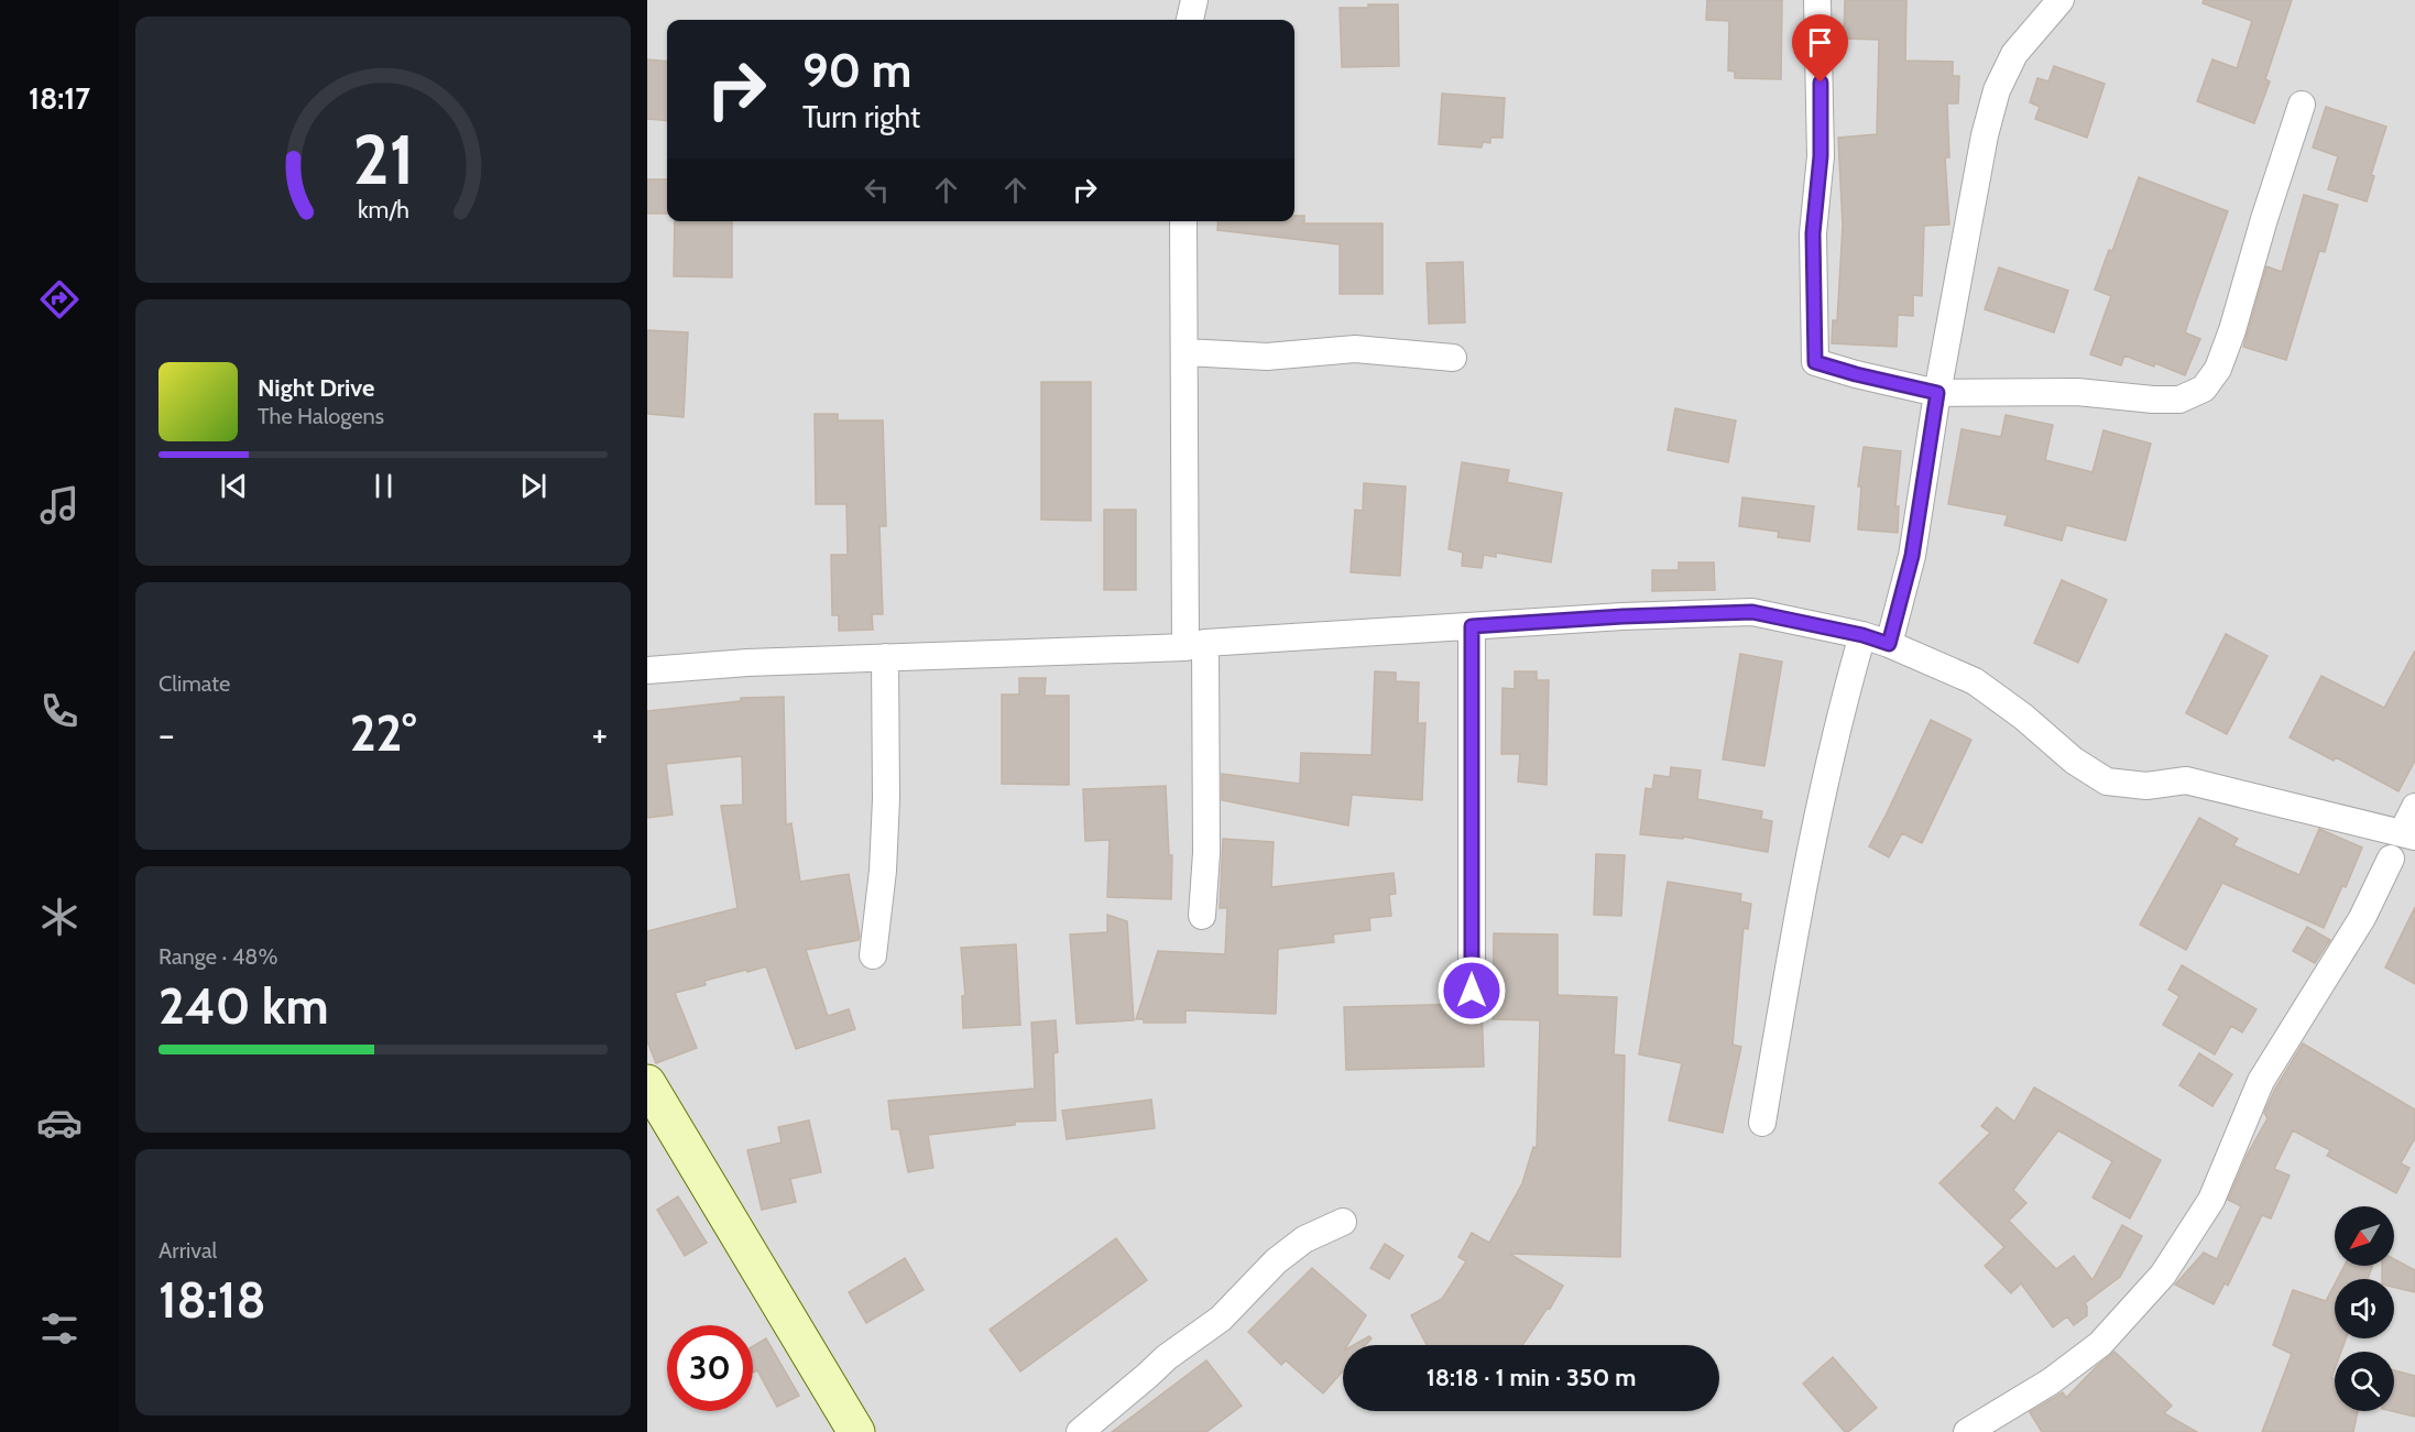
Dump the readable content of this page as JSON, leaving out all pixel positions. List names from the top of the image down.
{
  "north": "bottom left",
  "page": {
    "tabs": "18:17",
    "turn": ["90 m", "Turn right"],
    "song": ["Night Drive", "The Halogens"],
    "tile": [
      "Climate",
      ["Range · 48%", "240 km"],
      ["Arrival", "18:18"]
    ],
    "heat": ["−", "22°", "+"],
    "limit": "30",
    "trip": "18:18 · 1 min · 350 m",
    "gauge": ["21", "km/h"]
  }
}
